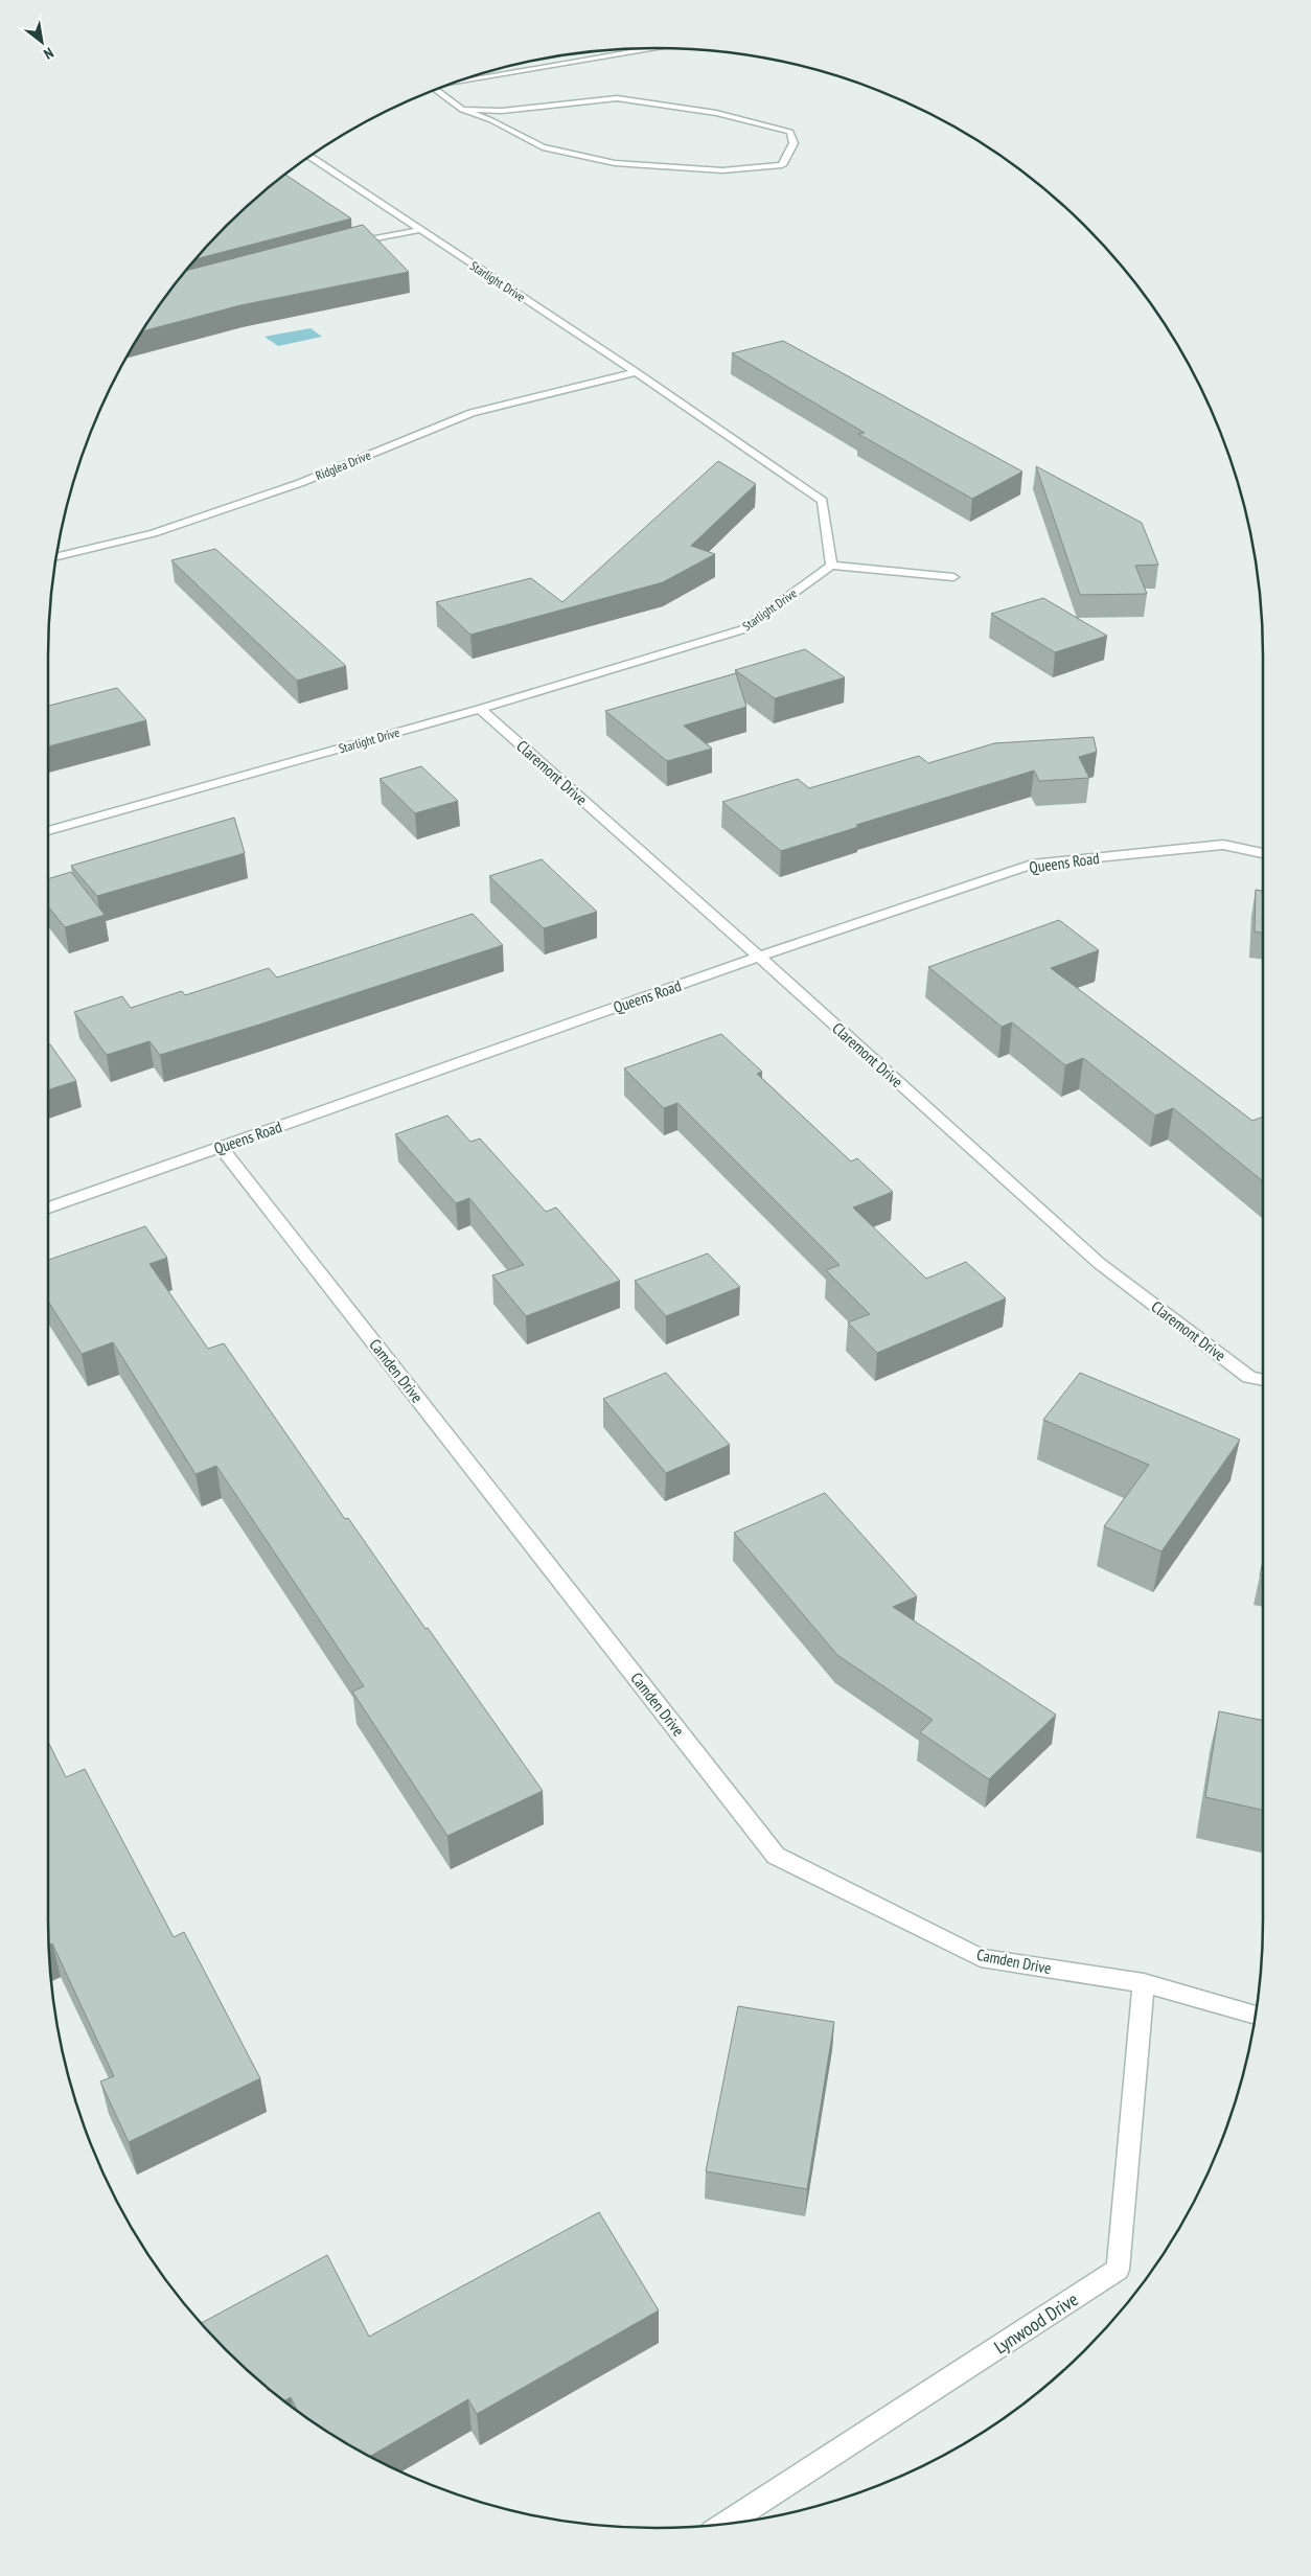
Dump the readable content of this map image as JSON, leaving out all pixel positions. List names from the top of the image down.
{
  "streets": {
    "street": [
      "Starlight Drive",
      "Ridglea Drive",
      "Claremont Drive",
      "Queens Road",
      "Camden Drive",
      "Lynwood Drive"
    ]
  },
  "crossings": [
    ["Starlight Drive", "Ridglea Drive"],
    ["Starlight Drive", "Claremont Drive"],
    ["Claremont Drive", "Queens Road"],
    ["Queens Road", "Camden Drive"],
    ["Camden Drive", "Lynwood Drive"]
  ],
  "north": "bottom right"
}
